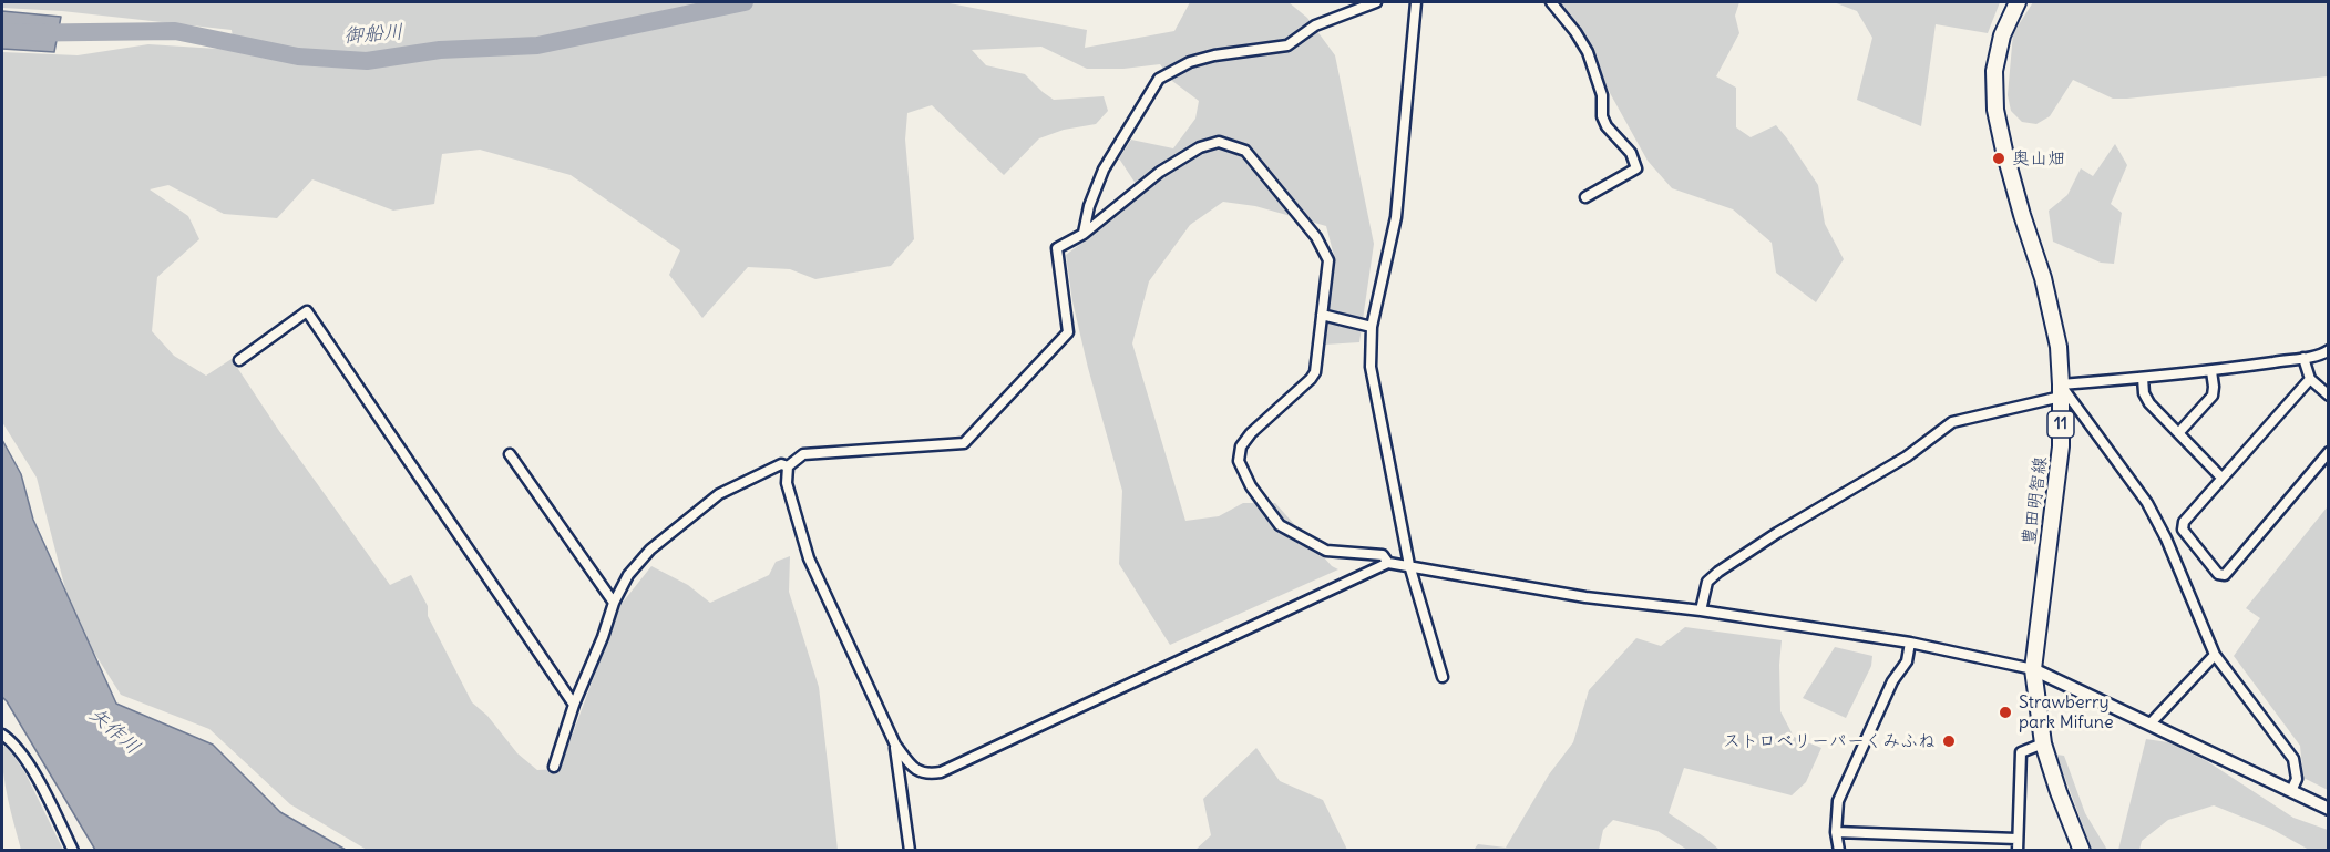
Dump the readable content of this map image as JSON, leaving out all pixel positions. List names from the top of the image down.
{
  "streets": {
    "main road": ["11", "豊田明智線"]
  },
  "water": ["御船川", "矢作川"],
  "places": ["奥山畑", "Strawberry park Mifune", "ストロベリーパーくみふね"]
}
